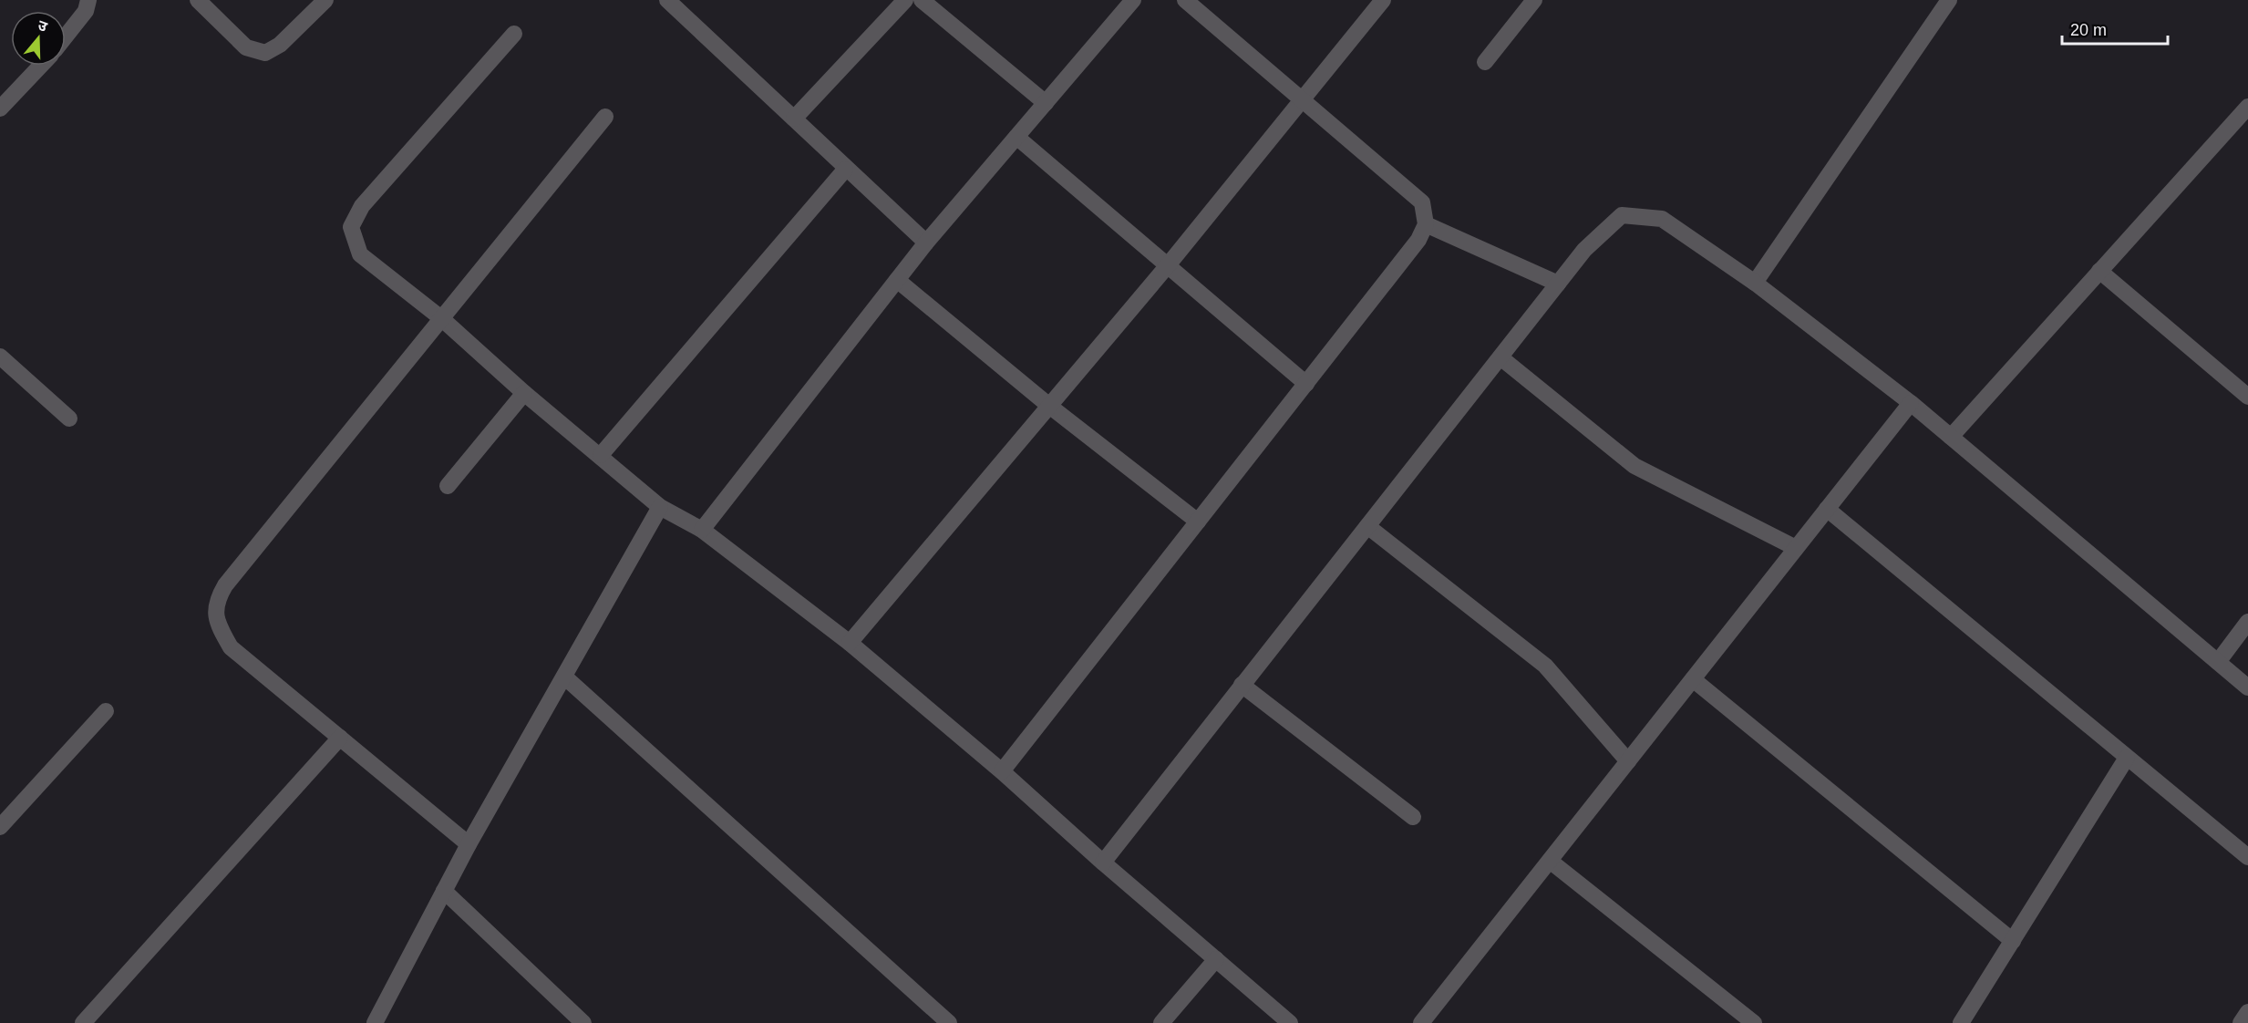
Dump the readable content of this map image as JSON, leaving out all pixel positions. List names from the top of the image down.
{
  "scale_bar": "20 m",
  "north": "top"
}
